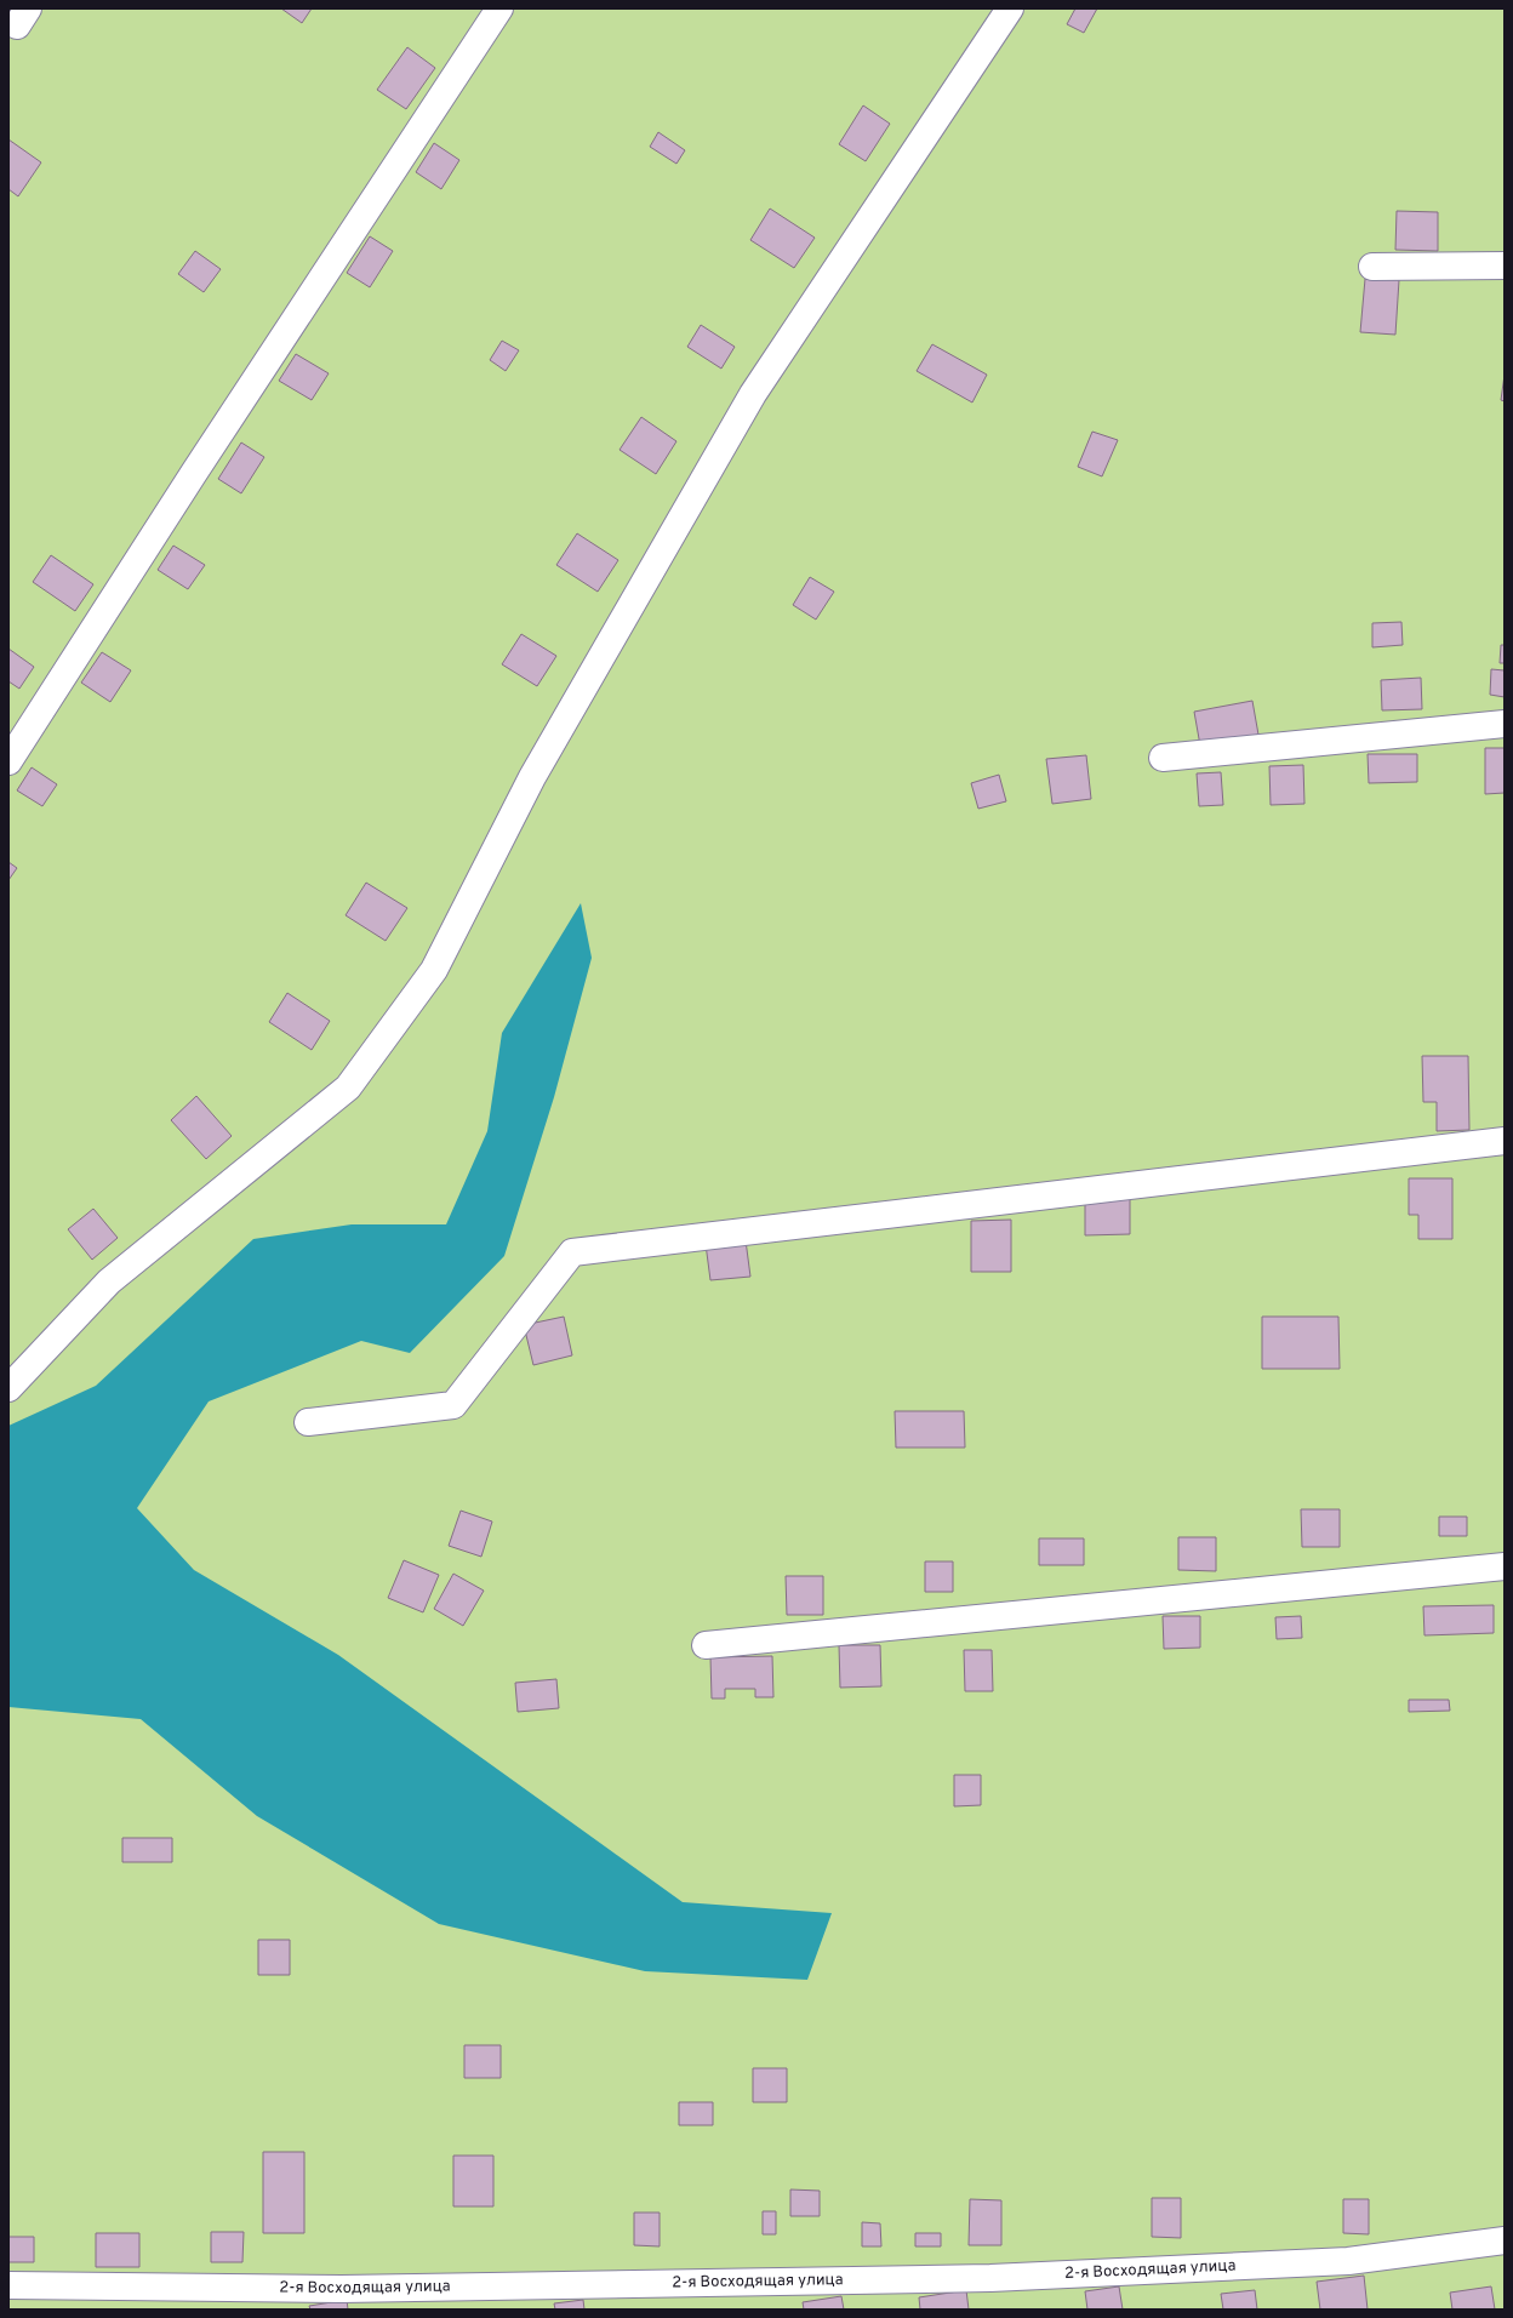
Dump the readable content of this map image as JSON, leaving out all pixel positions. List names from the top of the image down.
{
  "streets": {
    "lane": ["2-я Восходящая улица"]
  }
}
